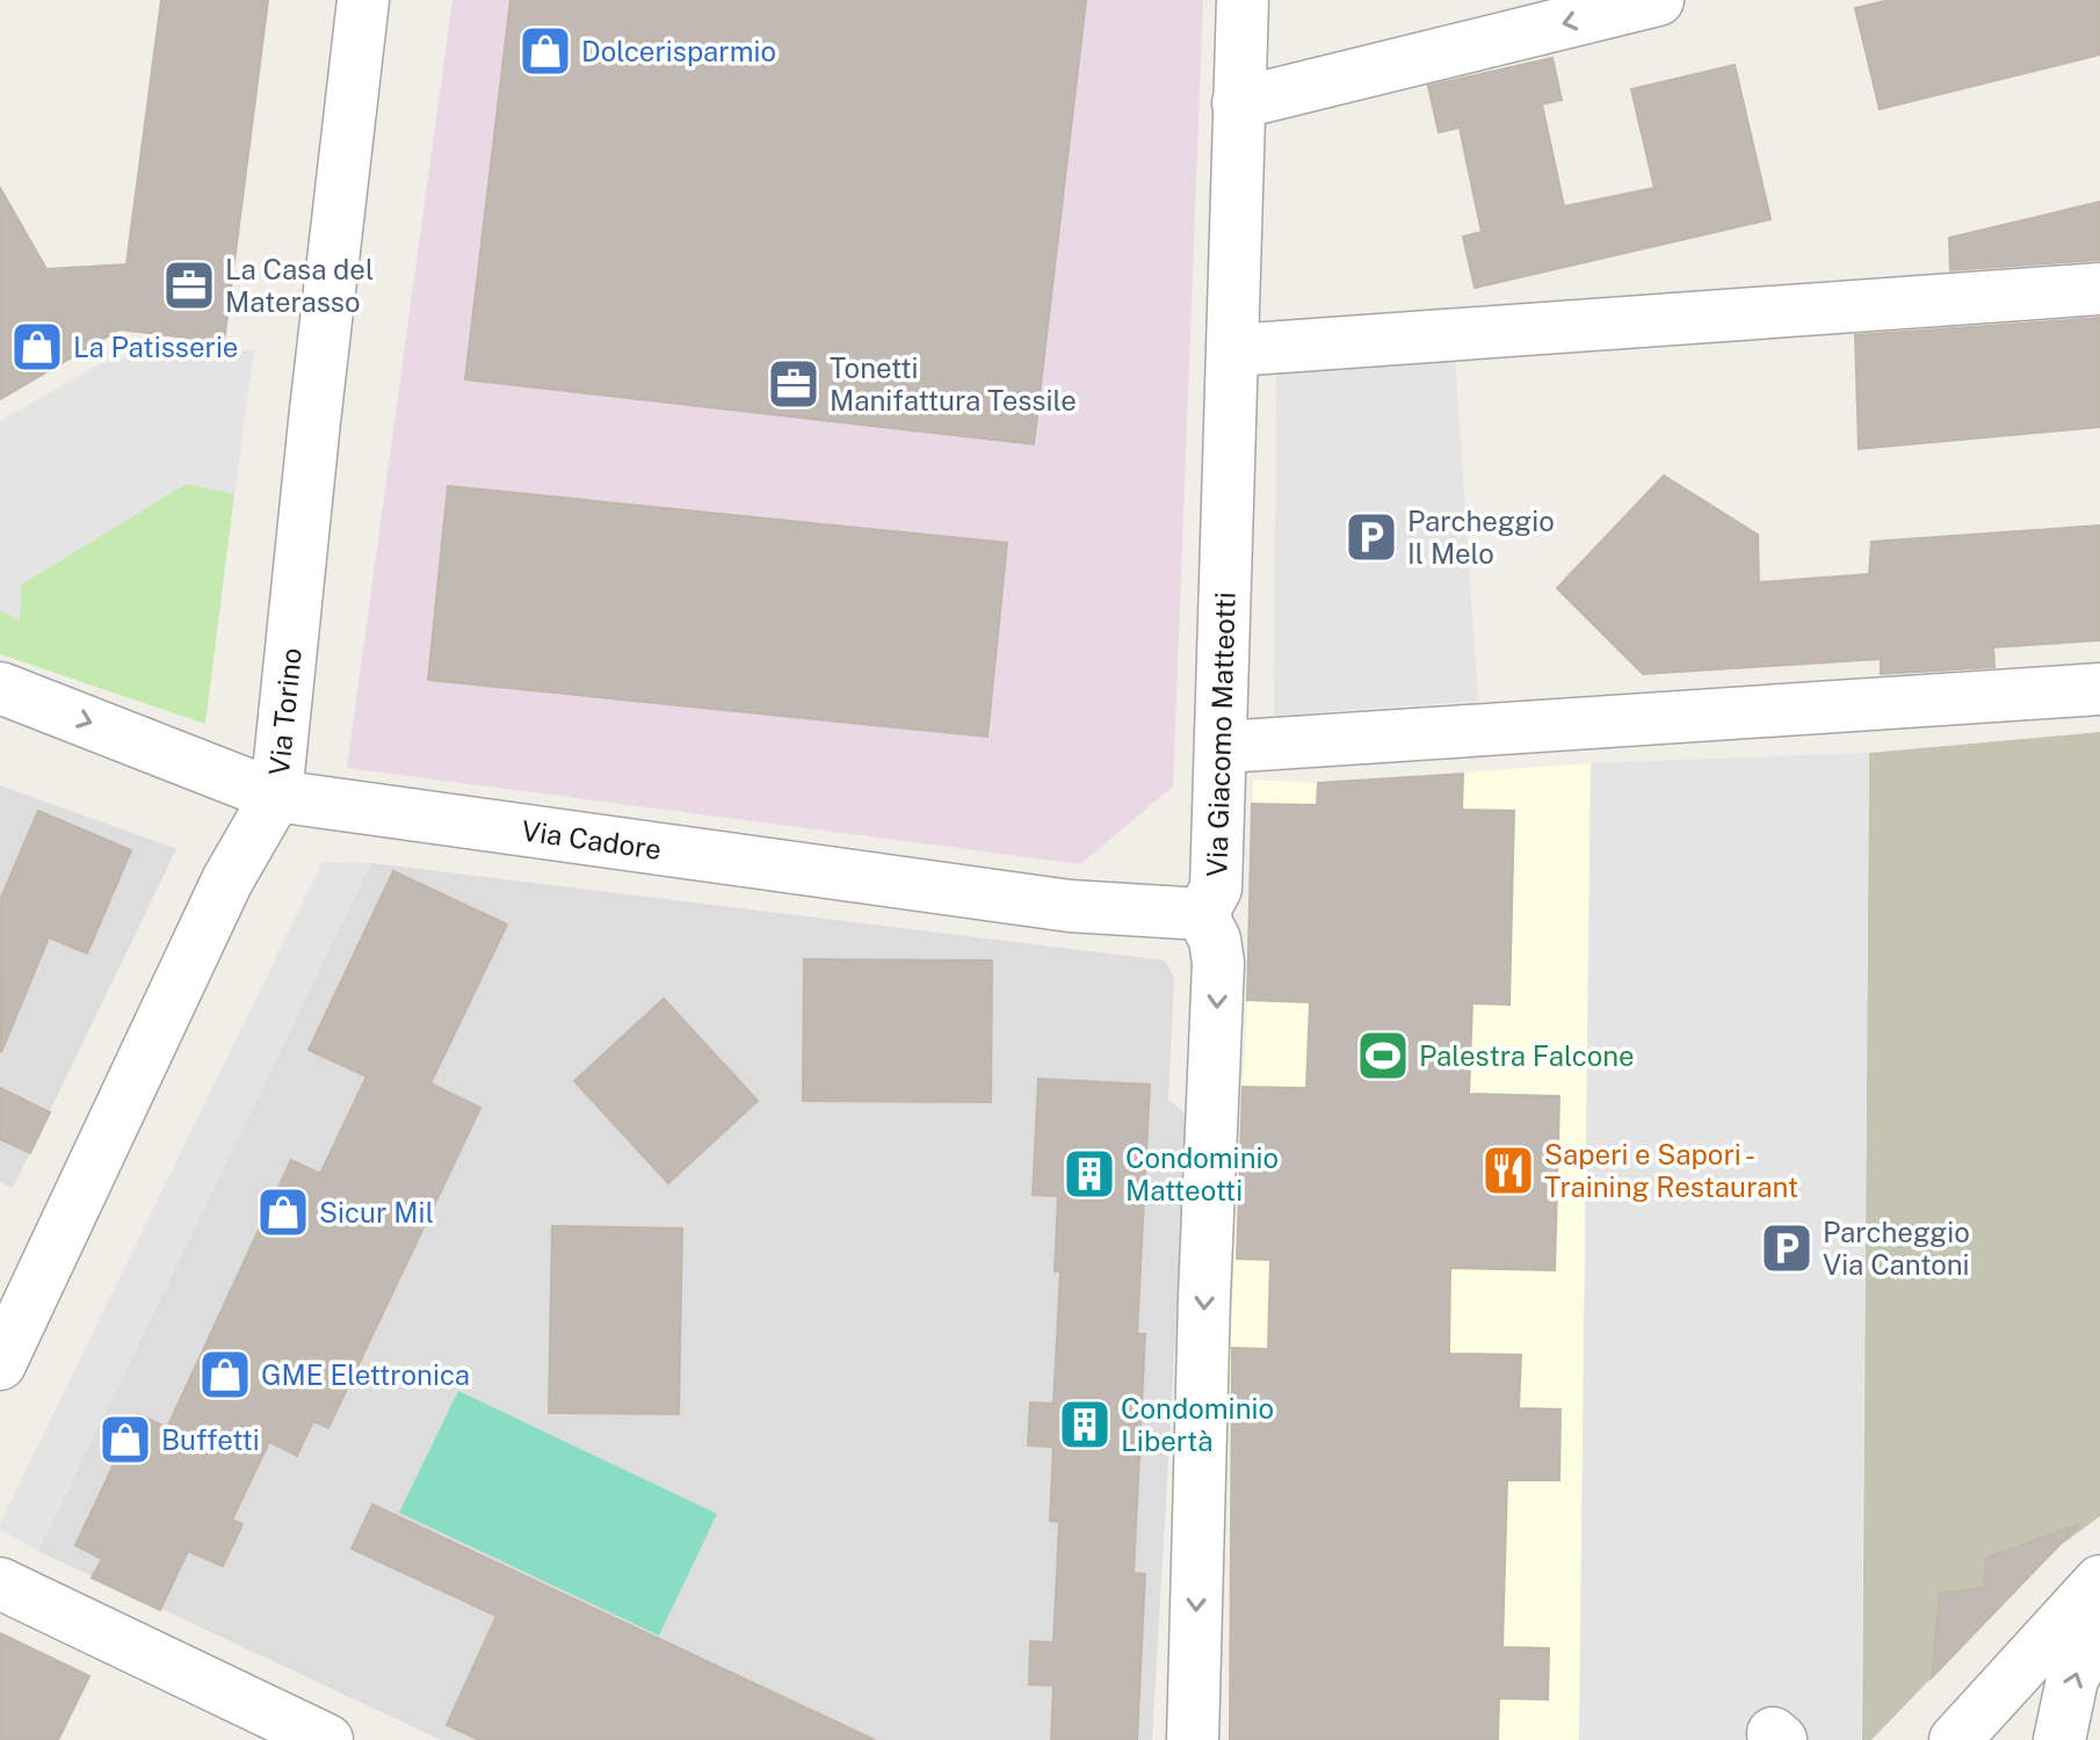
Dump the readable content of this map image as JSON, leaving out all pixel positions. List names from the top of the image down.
{
  "streets": {
    "street": ["Via Torino", "Via Giacomo Matteotti", "Via Cadore"]
  },
  "crossings": [
    ["Via Torino", "Via Cadore"],
    ["Via Giacomo Matteotti", "Via Cadore"]
  ],
  "one_way": ["Via Giacomo Matteotti"],
  "places": {
    "shop": [
      "Dolcerisparmio",
      "La Patisserie",
      "Sicur Mil",
      "GME Elettronica",
      "Buffetti"
    ],
    "office": ["La Casa del Materasso", "Tonetti Manifattura Tessile"],
    "parking": ["Parcheggio Il Melo", "Parcheggio Via Cantoni"],
    "sports": ["Palestra Falcone"],
    "restaurant": ["Saperi e Sapori - Training Restaurant"],
    "building": ["Condominio Matteotti", "Condominio Libertà"]
  }
}
